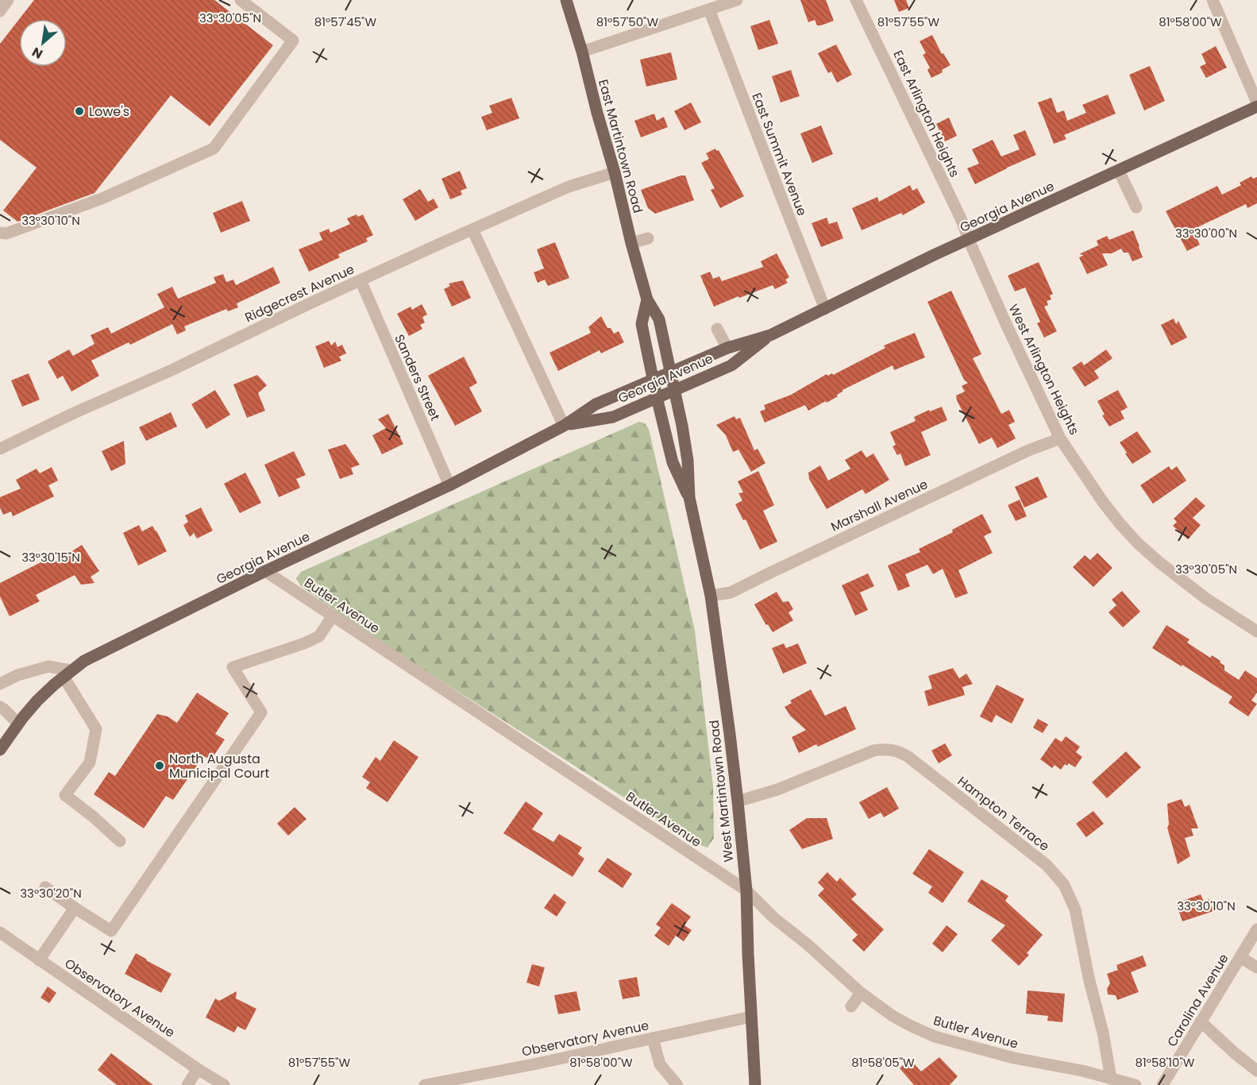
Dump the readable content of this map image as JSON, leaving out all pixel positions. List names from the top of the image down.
{
  "streets": {
    "main road": ["East Martintown Road", "Georgia Avenue", "West Martintown Road"],
    "street": [
      "East Arlington Heights",
      "East Summit Avenue",
      "Ridgecrest Avenue",
      "West Arlington Heights",
      "Sanders Street",
      "Marshall Avenue",
      "Butler Avenue",
      "Hampton Terrace",
      "Observatory Avenue",
      "Carolina Avenue"
    ]
  },
  "crossings": [
    ["East Arlington Heights", "Georgia Avenue"],
    ["East Arlington Heights", "West Arlington Heights"],
    ["East Martintown Road", "Georgia Avenue"],
    ["East Martintown Road", "Ridgecrest Avenue"],
    ["East Martintown Road", "West Martintown Road"],
    ["East Summit Avenue", "Georgia Avenue"],
    ["Georgia Avenue", "West Arlington Heights"],
    ["Georgia Avenue", "Sanders Street"],
    ["Georgia Avenue", "Butler Avenue"],
    ["Georgia Avenue", "West Martintown Road"],
    ["Ridgecrest Avenue", "Sanders Street"],
    ["West Arlington Heights", "Marshall Avenue"],
    ["Marshall Avenue", "West Martintown Road"],
    ["Butler Avenue", "West Martintown Road"],
    ["Butler Avenue", "Hampton Terrace"],
    ["West Martintown Road", "Hampton Terrace"],
    ["West Martintown Road", "Observatory Avenue"]
  ],
  "places": ["Lowe's", "North Augusta Municipal Court"],
  "north": "bottom left",
  "coordinates": [
    "33°30'05\"N",
    "81°57'45\"W",
    "81°57'50\"W",
    "81°57'55\"W",
    "81°58'00\"W",
    "33°30'10\"N",
    "33°30'00\"N",
    "33°30'15\"N",
    "33°30'20\"N",
    "81°58'05\"W",
    "81°58'10\"W"
  ]
}
